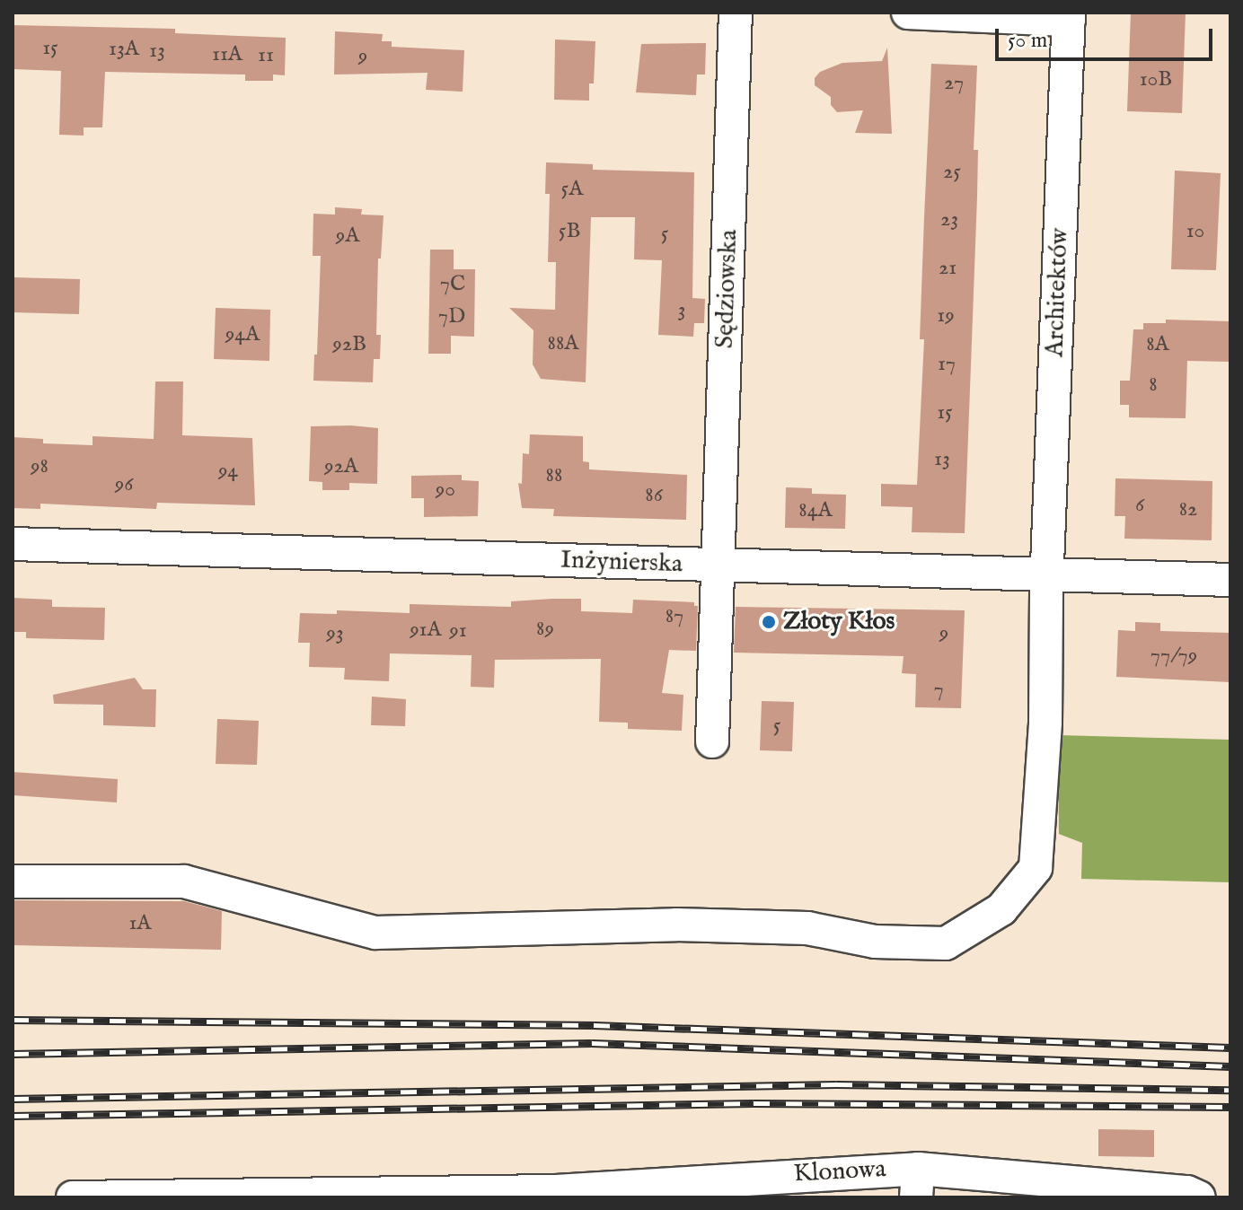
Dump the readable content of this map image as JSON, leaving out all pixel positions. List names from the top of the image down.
{
  "streets": {
    "street": [
      "Sędziowska",
      "Architektów",
      "Inżynierska",
      "Klonowa"
    ]
  },
  "crossings": [
    ["Sędziowska", "Inżynierska"],
    ["Architektów", "Inżynierska"]
  ],
  "places": ["Złoty Kłos"],
  "house_numbers": [
    "15",
    "13A",
    "13",
    "11A",
    "11",
    "9",
    "10B",
    "27",
    "25",
    "5A",
    "23",
    "5B",
    "10",
    "5",
    "9A",
    "21",
    "7C",
    "3",
    "19",
    "7D",
    "94A",
    "88A",
    "92B",
    "8A",
    "17",
    "8",
    "15",
    "13",
    "98",
    "92A",
    "94",
    "88",
    "96",
    "90",
    "86",
    "6",
    "82",
    "84A",
    "87",
    "89",
    "91A",
    "91",
    "93",
    "9",
    "77/79",
    "7",
    "5",
    "1A"
  ],
  "scale_bar": "50 m"
}
